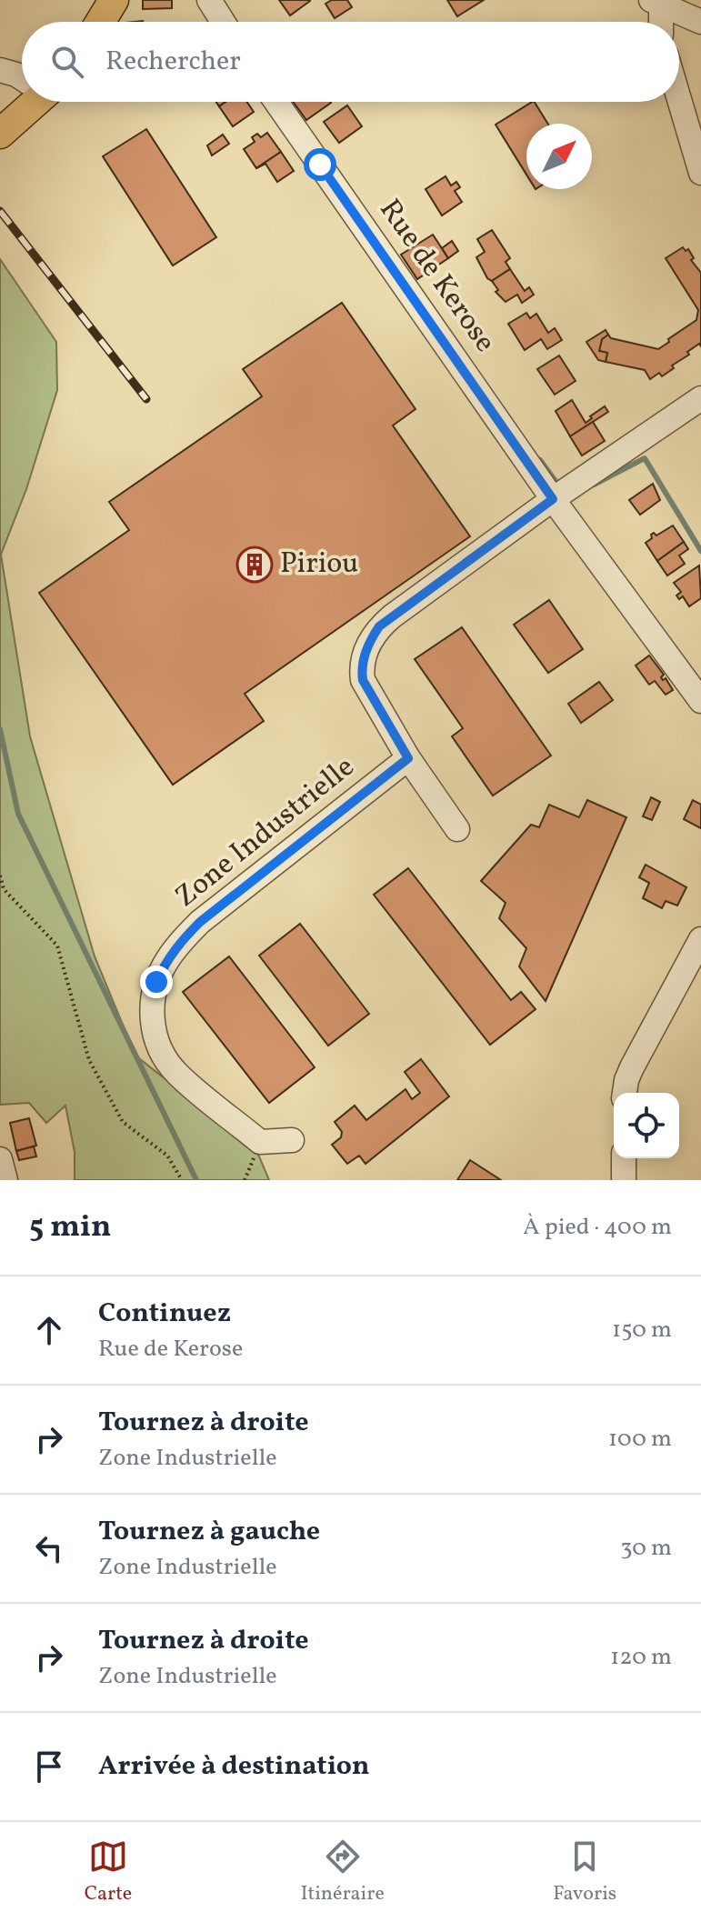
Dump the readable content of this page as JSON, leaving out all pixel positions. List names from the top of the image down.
{
  "streets": {
    "street": ["Rue de Kerose", "Zone Industrielle"]
  },
  "places": {
    "building": ["Piriou"]
  },
  "north": "top right",
  "page": {
    "search": "Rechercher",
    "heading": ["5 min", "À pied · 400 m"],
    "list": [
      ["Continuez", "Rue de Kerose", "150 m"],
      ["Tournez à droite", "Zone Industrielle", "100 m"],
      ["Tournez à gauche", "Zone Industrielle", "30 m"],
      ["Tournez à droite", "Zone Industrielle", "120 m"],
      "Arrivée à destination"
    ],
    "nav": ["Carte", "Itinéraire", "Favoris"]
  }
}
